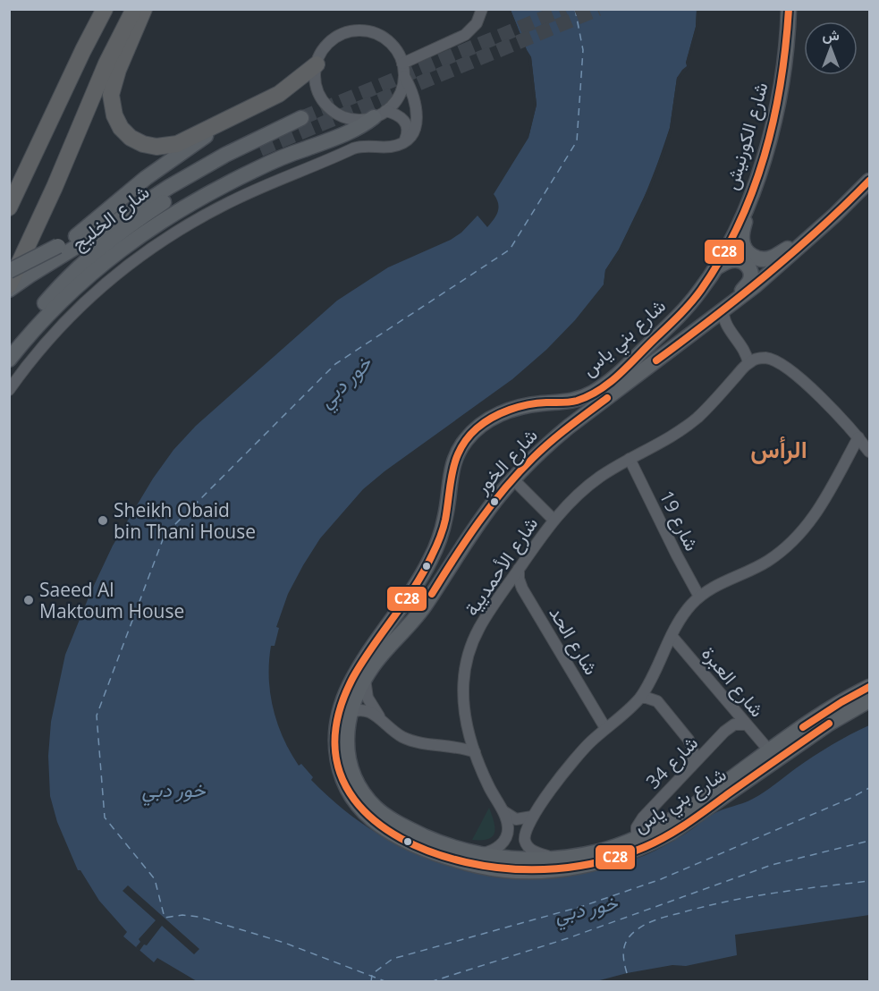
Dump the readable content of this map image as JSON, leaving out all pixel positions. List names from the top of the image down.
{
  "streets": {
    "main road": [
      "شارع الكورنيش",
      "شارع الخليج",
      "شارع بني ياس",
      "شارع الخور"
    ],
    "street": [
      "شارع 19",
      "شارع الأحمديية",
      "شارع الحد",
      "شارع العبرة",
      "شارع 34"
    ]
  },
  "crossings": [
    ["شارع الكورنيش", "شارع بني ياس"],
    ["شارع بني ياس", "شارع الخور"],
    ["شارع بني ياس", "شارع الأحمديية"],
    ["شارع بني ياس", "شارع العبرة"],
    ["شارع بني ياس", "شارع 34"],
    ["شارع 19", "شارع الأحمديية"],
    ["شارع الأحمديية", "شارع الحد"],
    ["شارع العبرة", "شارع 34"]
  ],
  "districts": ["الرأس"],
  "water": ["خور دبي"],
  "places": ["Sheikh Obaid bin Thani House", "Saeed Al Maktoum House"],
  "lines": ["transit line C28"],
  "north": "top"
}
